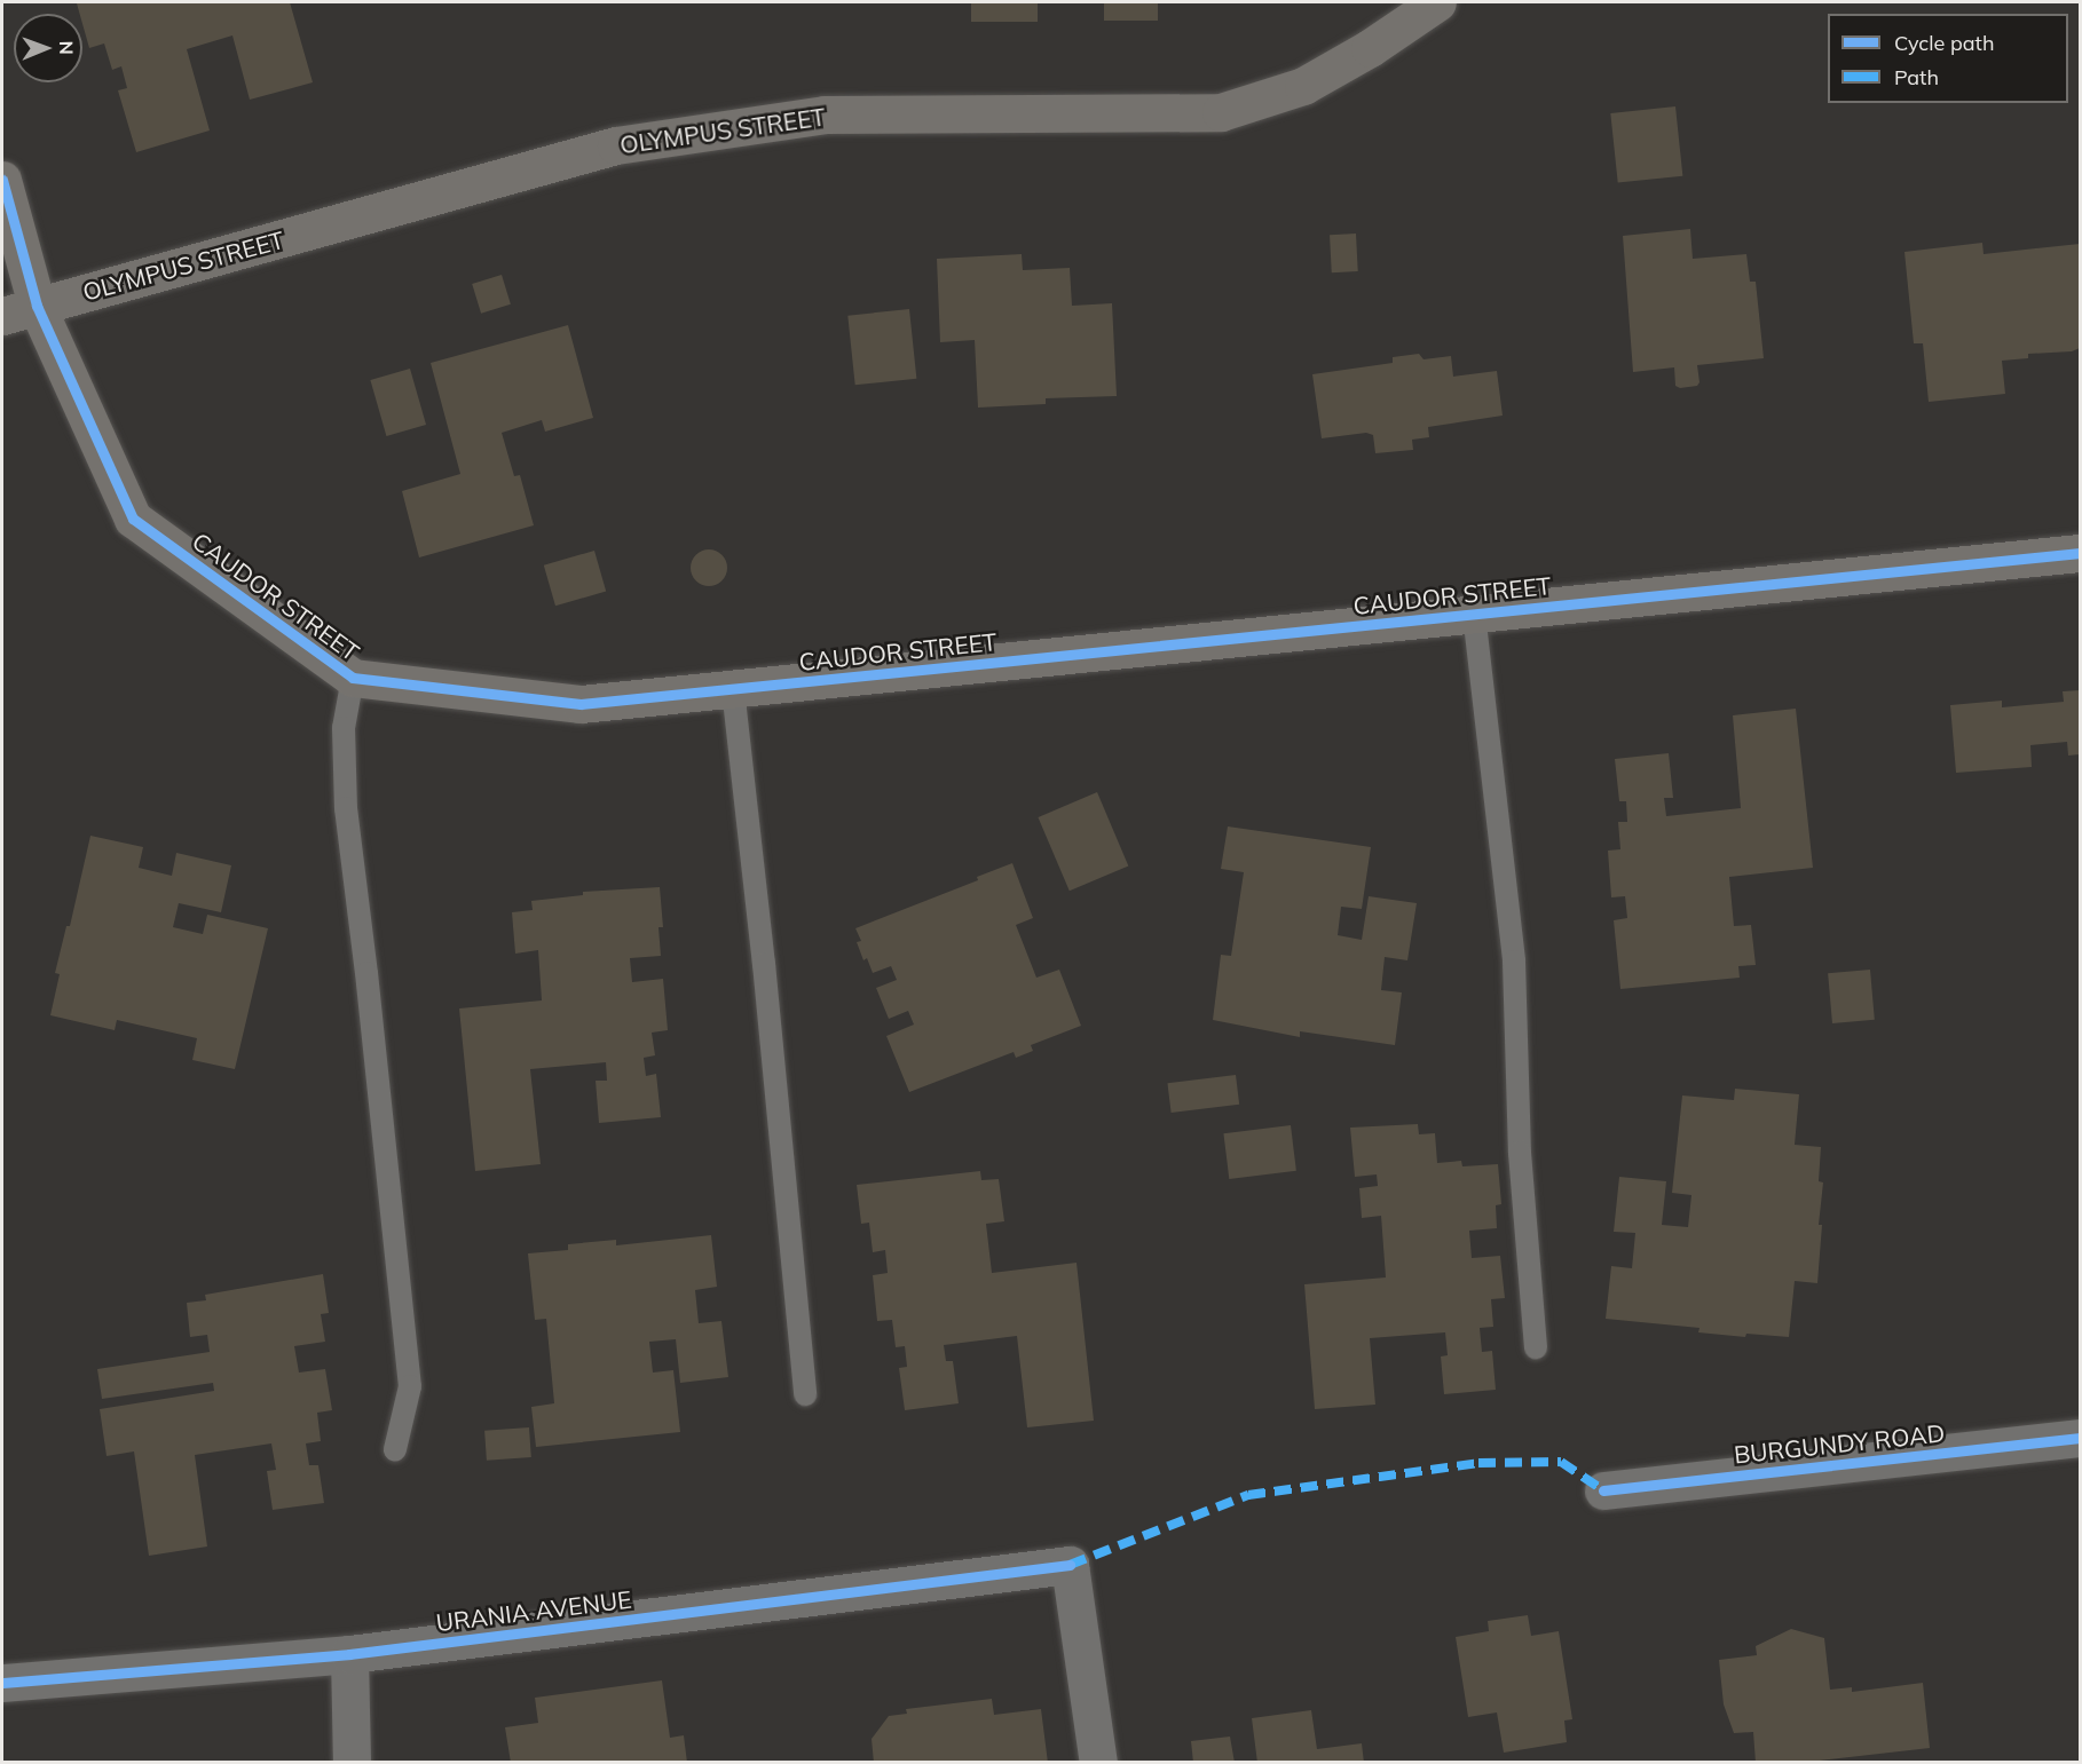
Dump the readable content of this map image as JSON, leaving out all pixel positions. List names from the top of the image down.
{
  "streets": {
    "street": [
      "OLYMPUS STREET",
      "CAUDOR STREET",
      "BURGUNDY ROAD",
      "URANIA AVENUE"
    ]
  },
  "crossings": [
    ["OLYMPUS STREET", "CAUDOR STREET"]
  ],
  "legend": ["Cycle path", "Path"],
  "north": "right"
}
